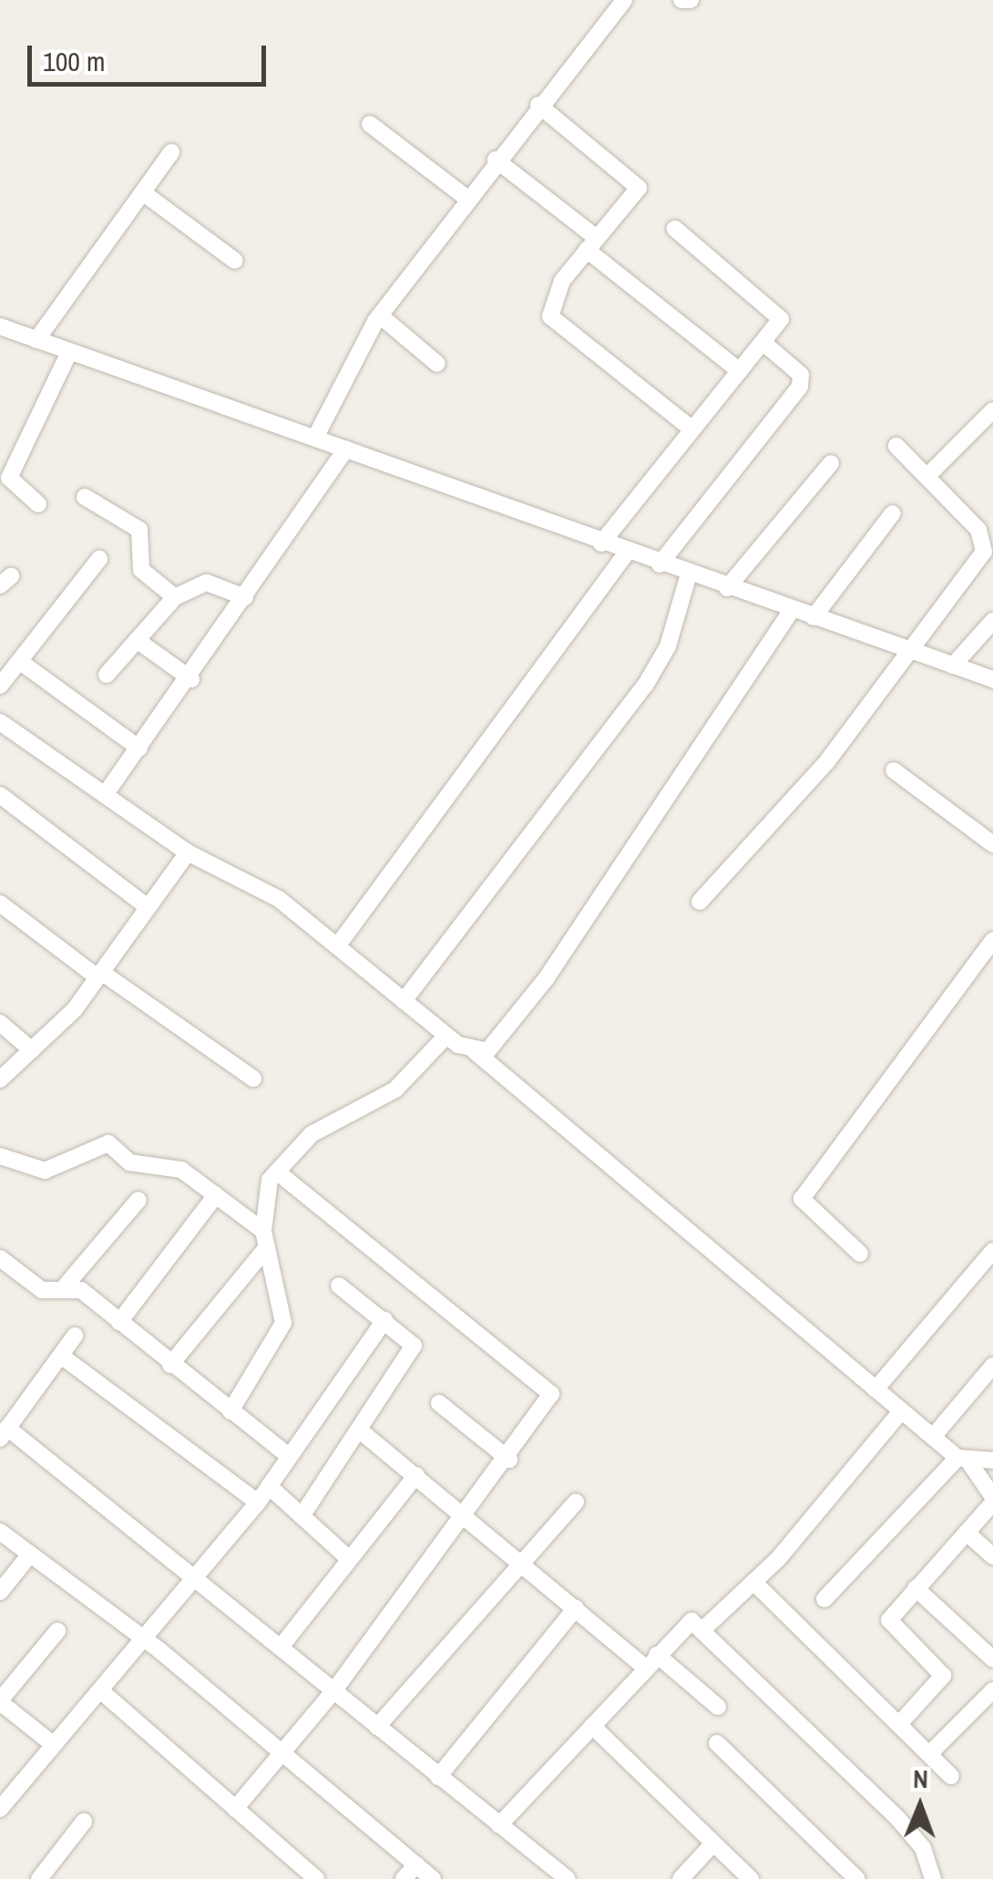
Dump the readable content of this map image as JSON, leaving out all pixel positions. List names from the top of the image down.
{
  "scale_bar": "100 m",
  "north": "top"
}
